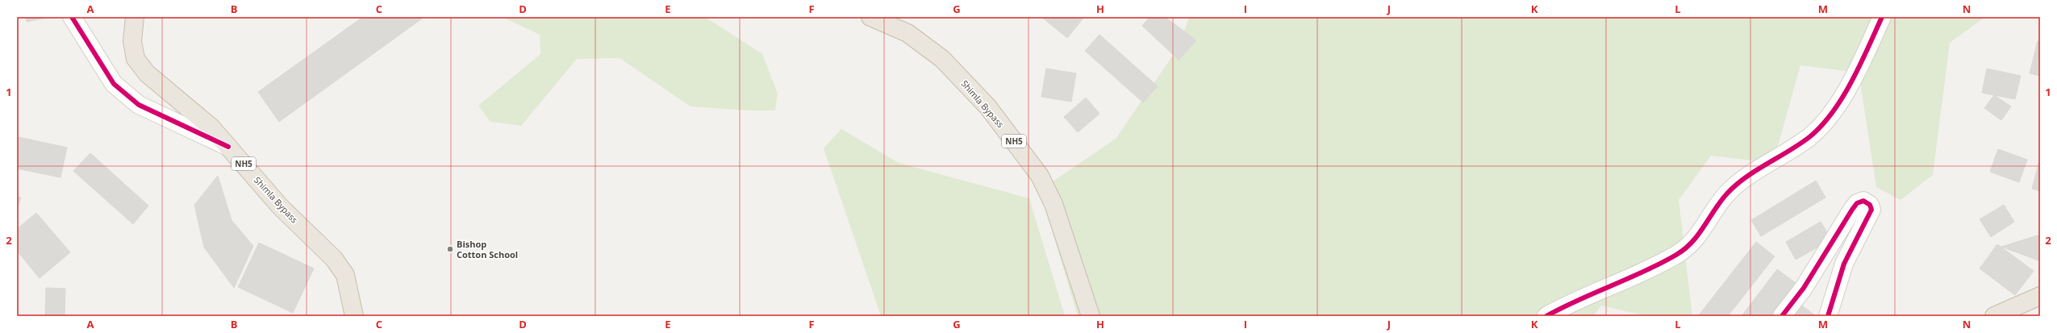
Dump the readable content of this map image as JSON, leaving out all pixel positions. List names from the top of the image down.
{
  "streets": {
    "highway": ["Shimla Bypass", "NH5"]
  },
  "places": ["Bishop Cotton School"],
  "grid": {
    "columns": [
      "A",
      "B",
      "C",
      "D",
      "E",
      "F",
      "G",
      "H",
      "I",
      "J",
      "K",
      "L",
      "M",
      "N"
    ],
    "rows": ["1", "2"]
  }
}
